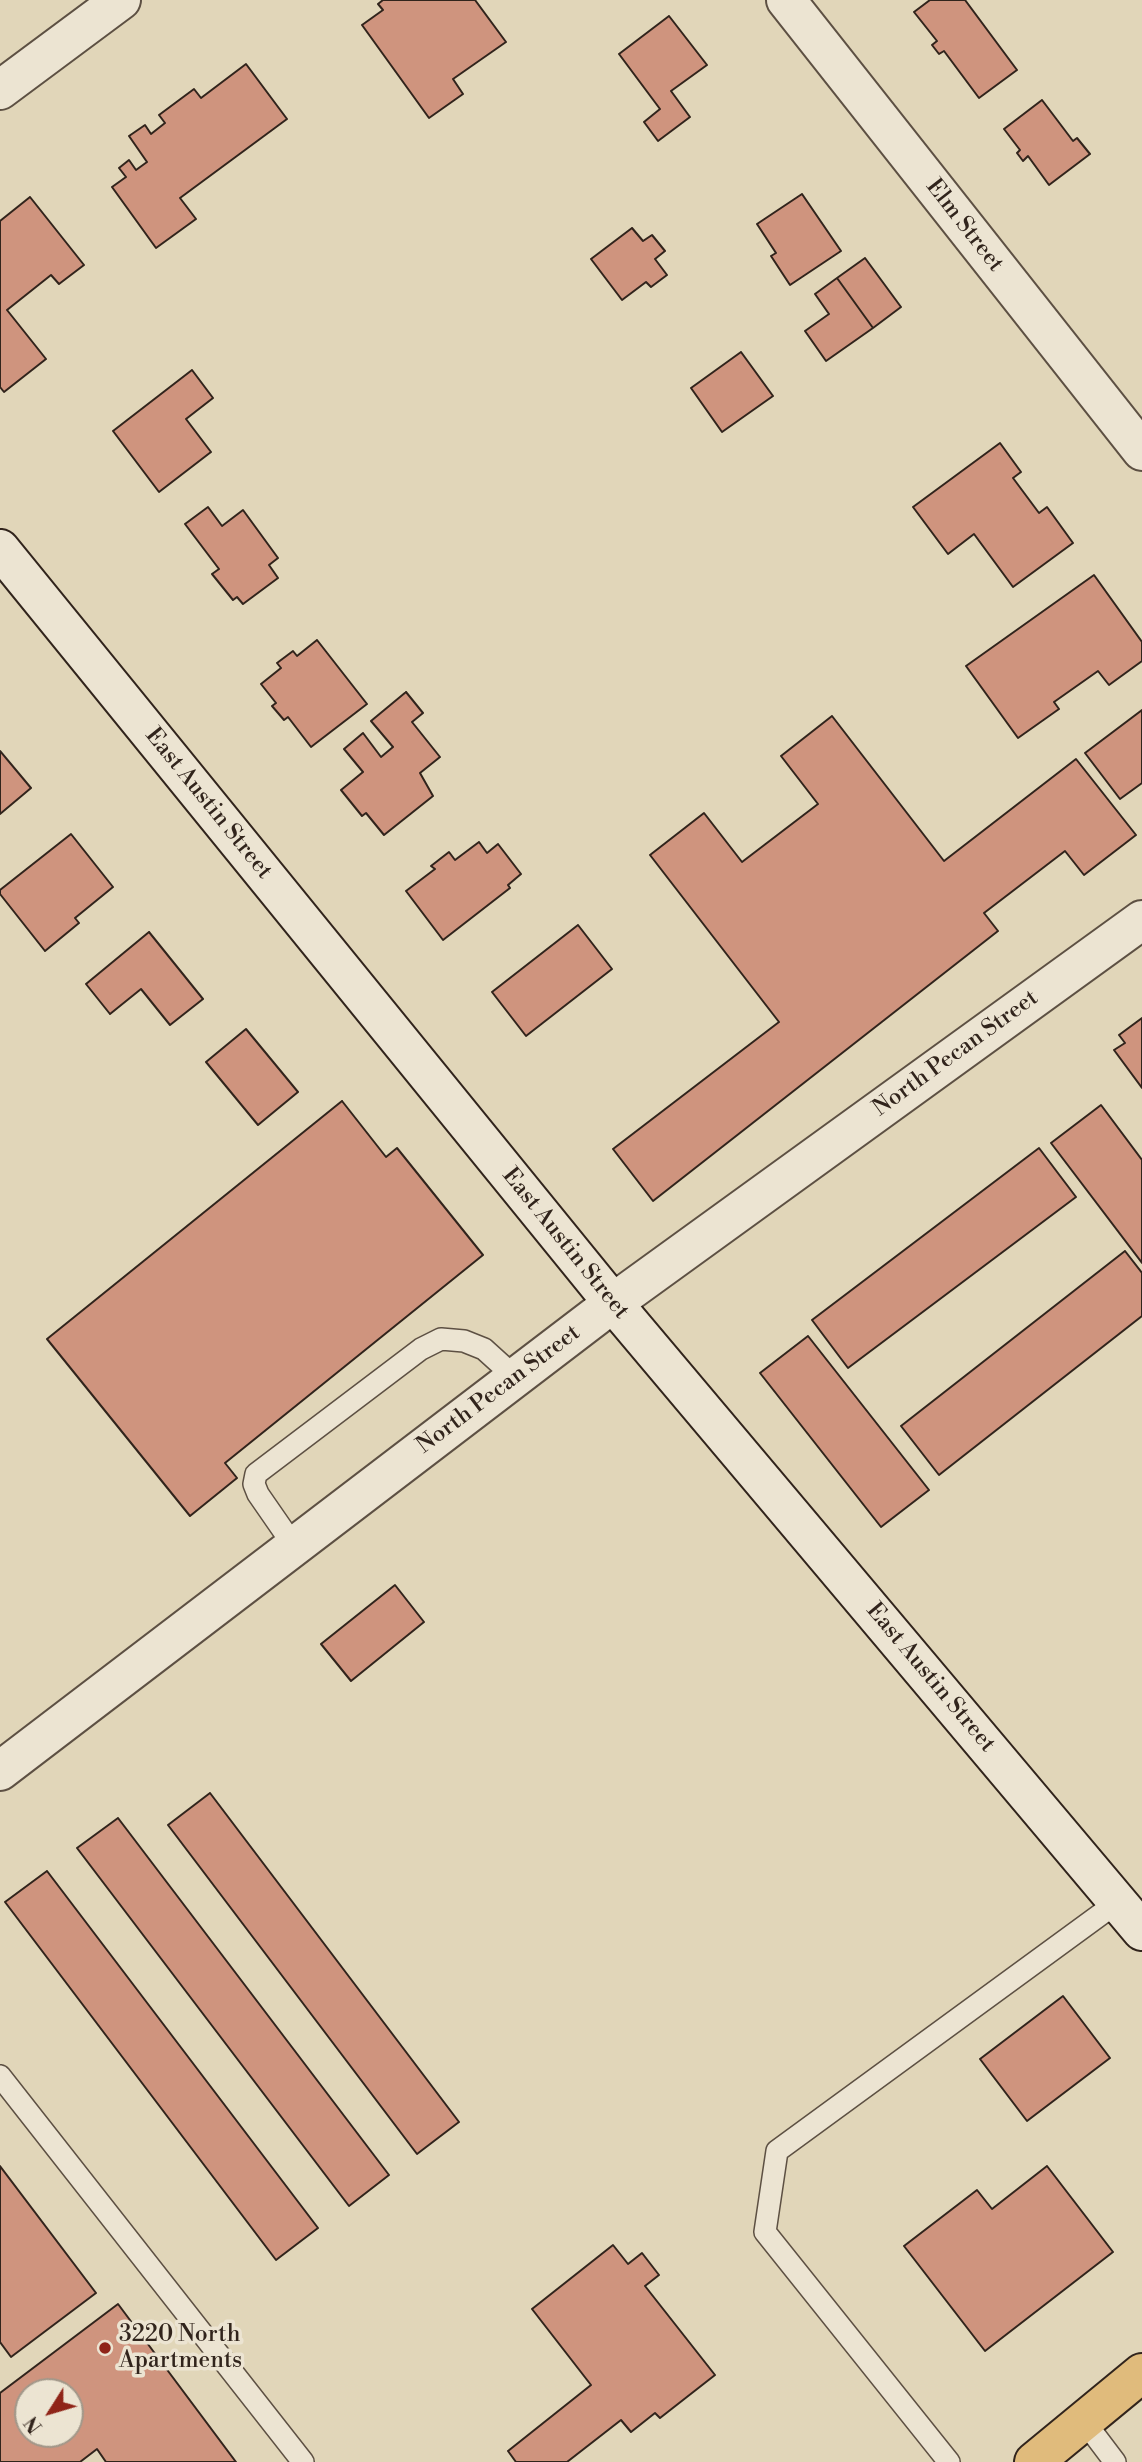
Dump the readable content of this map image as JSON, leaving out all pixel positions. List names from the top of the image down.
{
  "streets": {
    "street": ["Elm Street", "East Austin Street", "North Pecan Street"]
  },
  "crossings": [
    ["East Austin Street", "North Pecan Street"]
  ],
  "places": ["3220 North Apartments"],
  "north": "bottom left"
}
